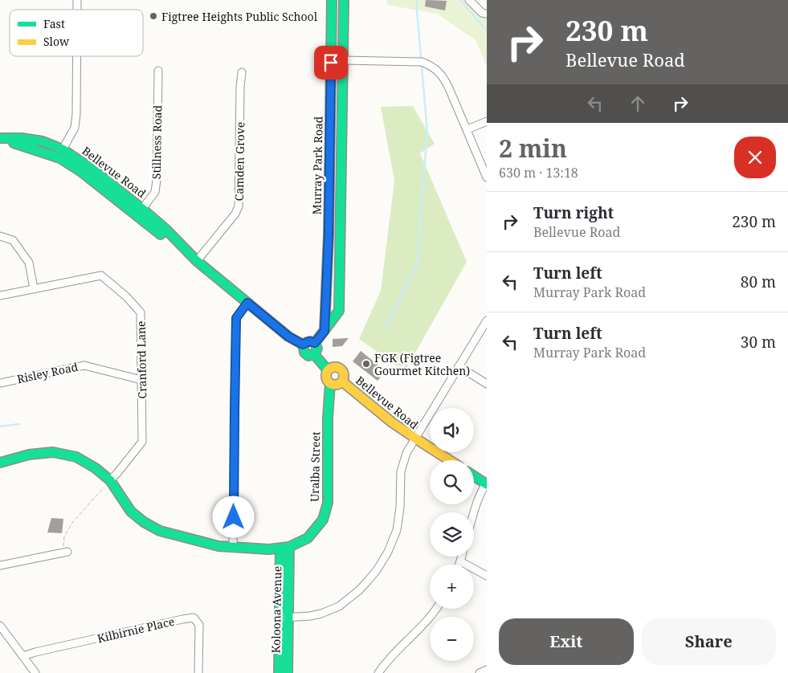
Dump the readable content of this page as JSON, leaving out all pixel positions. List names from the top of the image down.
{
  "streets": {
    "street": [
      "Stillness Road",
      "Camden Grove",
      "Murray Park Road",
      "Bellevue Road",
      "Cranford Lane",
      "Risley Road",
      "Uralba Street",
      "Koloona Avenue",
      "Kilbirnie Place"
    ]
  },
  "crossings": [
    ["Stillness Road", "Bellevue Road"],
    ["Camden Grove", "Bellevue Road"],
    ["Bellevue Road", "Uralba Street"],
    ["Cranford Lane", "Risley Road"],
    ["Cranford Lane", "Uralba Street"],
    ["Uralba Street", "Koloona Avenue"]
  ],
  "places": ["Figtree Heights Public School", "FGK (Figtree Gourmet Kitchen)"],
  "legend": ["Fast", "Slow"],
  "page": {
    "turn": ["230 m", "Bellevue Road"],
    "heading": ["2 min", "630 m · 13:18"],
    "list": [
      {
        "name": "Turn right",
        "note": "Bellevue Road",
        "value": "230 m"
      },
      {
        "name": "Turn left",
        "note": "Murray Park Road",
        "value": "80 m"
      },
      {
        "name": "Turn left",
        "note": "Murray Park Road",
        "value": "30 m"
      }
    ],
    "map_buttons": ["+", "−"],
    "buttons": ["Exit", "Share"]
  }
}
